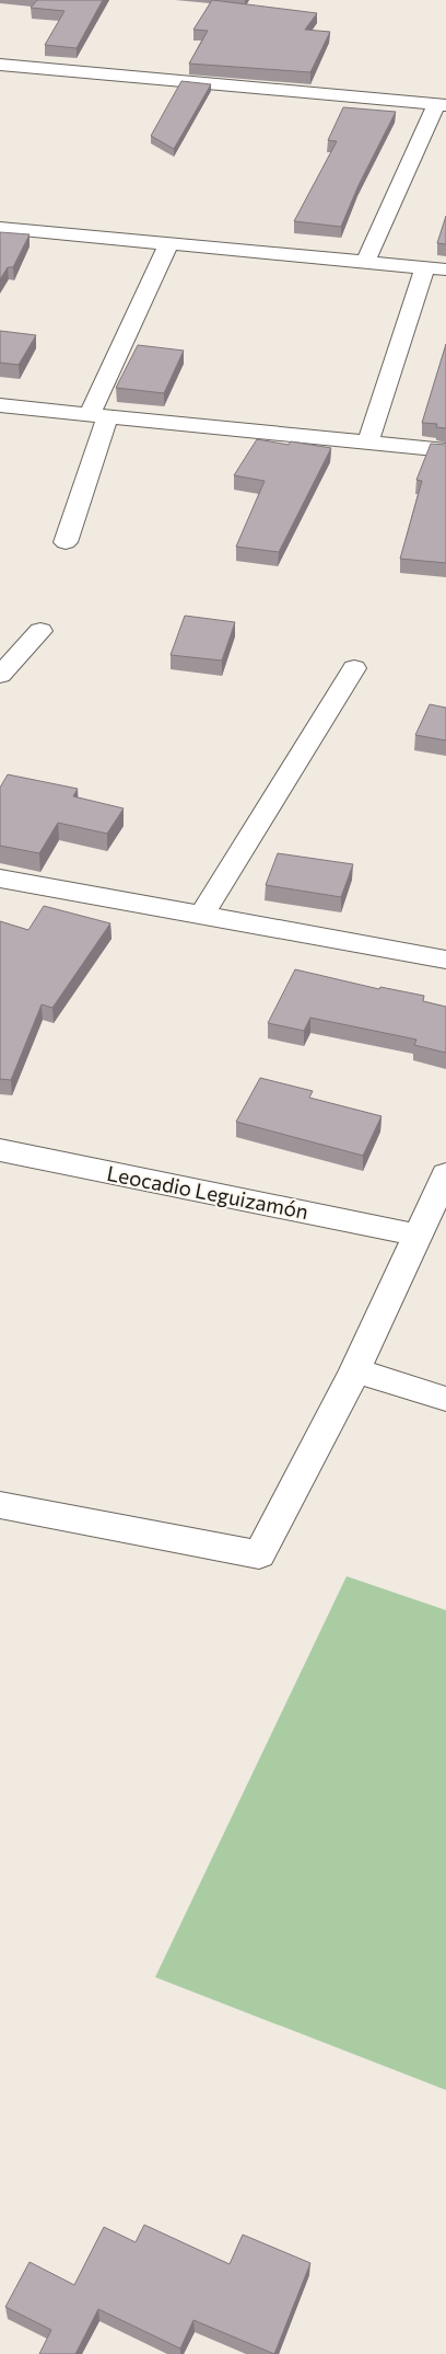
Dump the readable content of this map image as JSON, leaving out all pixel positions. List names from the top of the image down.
{
  "streets": {
    "street": ["Leocadio Leguizamón"]
  }
}
